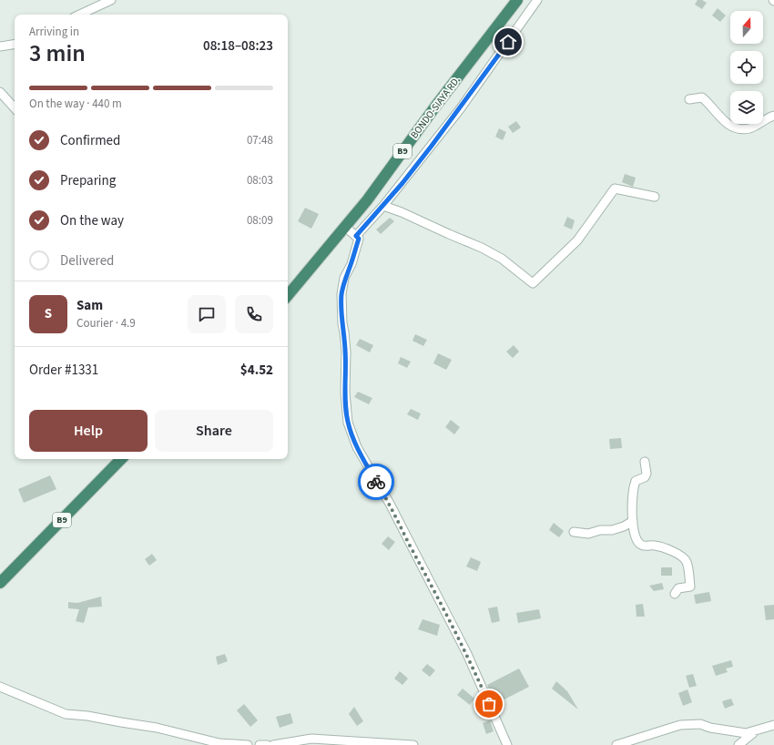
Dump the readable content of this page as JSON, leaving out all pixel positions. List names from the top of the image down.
{
  "streets": {
    "highway": ["BONDO-SIAYA RD.", "B9"]
  },
  "north": "top",
  "page": {
    "heading": ["3 min", "Arriving in", "08:18–08:23"],
    "panel": [
      "Sam",
      "Courier · 4.9",
      "Order #1331",
      "$4.52"
    ],
    "bar": "On the way · 440 m",
    "list": [
      ["Confirmed", "07:48"],
      ["Preparing", "08:03"],
      ["On the way", "08:09"],
      "Delivered"
    ],
    "round": "S",
    "buttons": ["Help", "Share"]
  }
}
